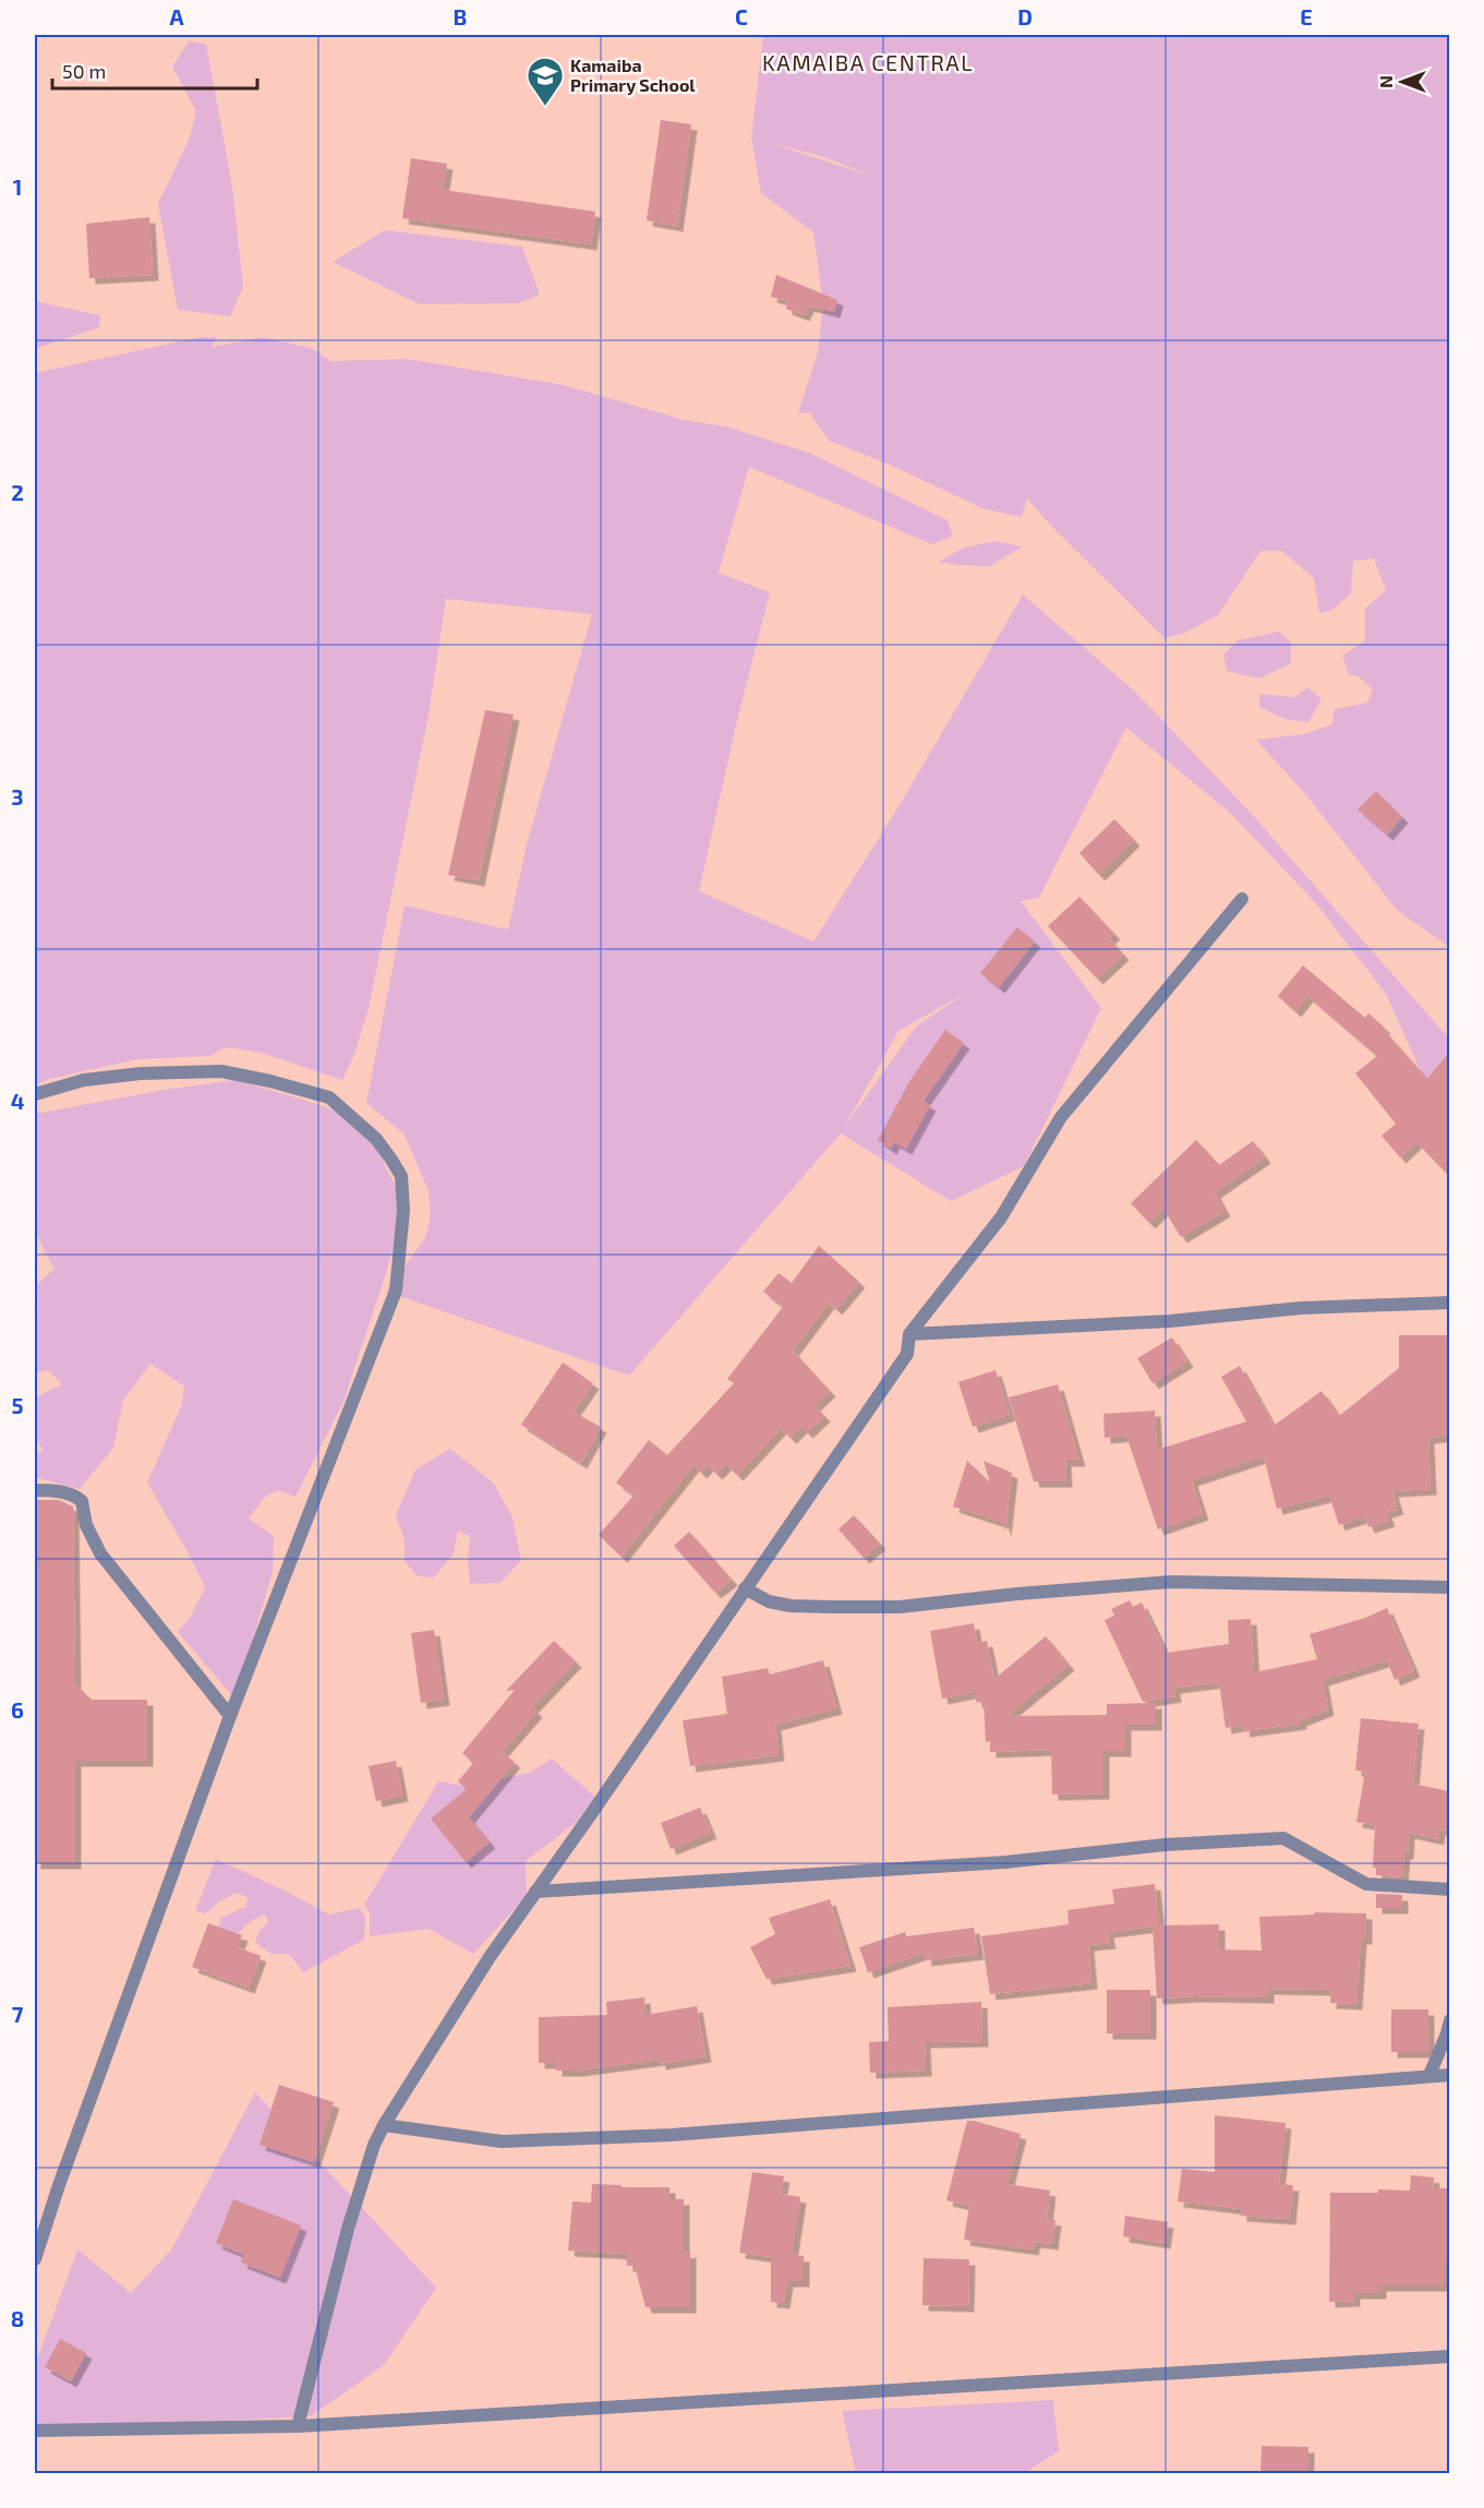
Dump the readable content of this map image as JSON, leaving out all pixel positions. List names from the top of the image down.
{
  "districts": ["KAMAIBA CENTRAL"],
  "places": {
    "school or university": ["Kamaiba Primary School"]
  },
  "scale_bar": "50 m",
  "north": "left",
  "grid": {
    "columns": [
      "A",
      "B",
      "C",
      "D",
      "E"
    ],
    "rows": [
      "1",
      "2",
      "3",
      "4",
      "5",
      "6",
      "7",
      "8"
    ]
  }
}
